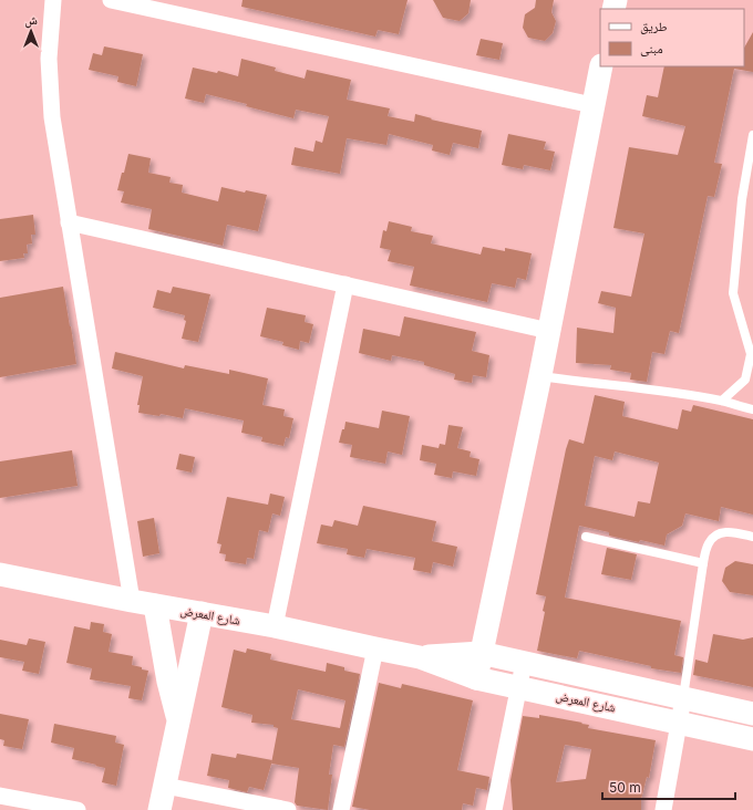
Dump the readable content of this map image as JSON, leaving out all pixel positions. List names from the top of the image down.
{
  "streets": {
    "main road": ["شارع المعرض"]
  },
  "legend": ["طريق", "مبنى"],
  "scale_bar": "50 m",
  "north": "top"
}
